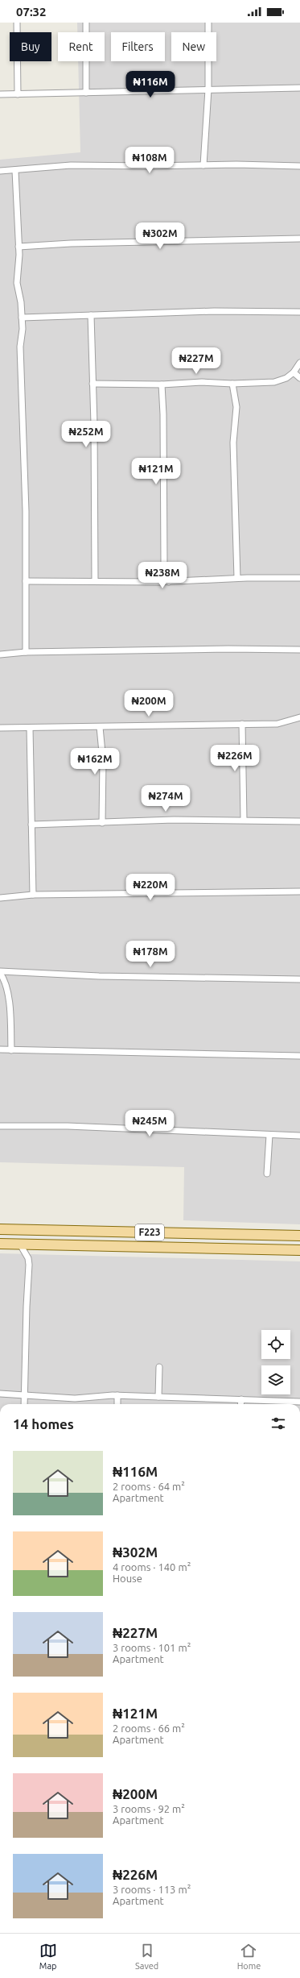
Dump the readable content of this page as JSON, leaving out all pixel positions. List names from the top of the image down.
{
  "streets": {
    "main road": ["F223"]
  },
  "page": {
    "status": "07:32",
    "chip": [
      "Buy",
      "Rent",
      "Filters",
      "New"
    ],
    "price": [
      "₦116M",
      "₦108M",
      "₦302M",
      "₦227M",
      "₦252M",
      "₦121M",
      "₦238M",
      "₦200M",
      "₦226M",
      "₦162M",
      "₦274M",
      "₦220M",
      "₦178M",
      "₦245M"
    ],
    "heading": "14 homes",
    "list": [
      {
        "name": "₦116M",
        "note": "2 rooms · 64 m² · Apartment"
      },
      {
        "name": "₦302M",
        "note": "4 rooms · 140 m² · House"
      },
      {
        "name": "₦227M",
        "note": "3 rooms · 101 m² · Apartment"
      },
      {
        "name": "₦121M",
        "note": "2 rooms · 66 m² · Apartment"
      },
      {
        "name": "₦200M",
        "note": "3 rooms · 92 m² · Apartment"
      },
      {
        "name": "₦226M",
        "note": "3 rooms · 113 m² · Apartment"
      }
    ],
    "tabs": ["Map", "Saved", "Home"]
  }
}
